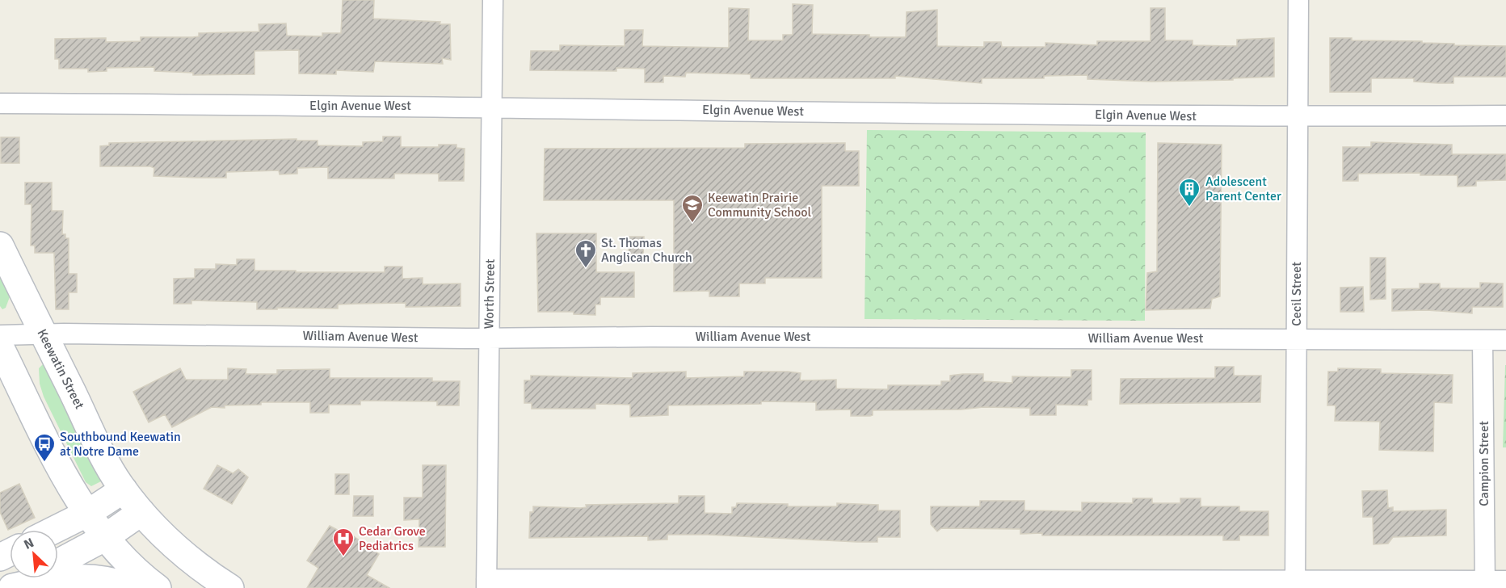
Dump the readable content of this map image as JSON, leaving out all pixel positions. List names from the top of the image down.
{
  "streets": {
    "main road": ["Keewatin Street"],
    "street": [
      "Elgin Avenue West",
      "Worth Street",
      "Cecil Street",
      "William Avenue West",
      "Campion Street"
    ]
  },
  "crossings": [
    ["Elgin Avenue West", "Worth Street"],
    ["Elgin Avenue West", "Cecil Street"],
    ["Worth Street", "William Avenue West"],
    ["Cecil Street", "William Avenue West"],
    ["William Avenue West", "Keewatin Street"],
    ["William Avenue West", "Campion Street"]
  ],
  "places": {
    "building": ["Adolescent Parent Center"],
    "school or university": ["Keewatin Prairie Community School"],
    "church": ["St. Thomas Anglican Church"],
    "bus stop": ["Southbound Keewatin at Notre Dame"],
    "hospital": ["Cedar Grove Pediatrics"]
  },
  "north": "top left"
}
